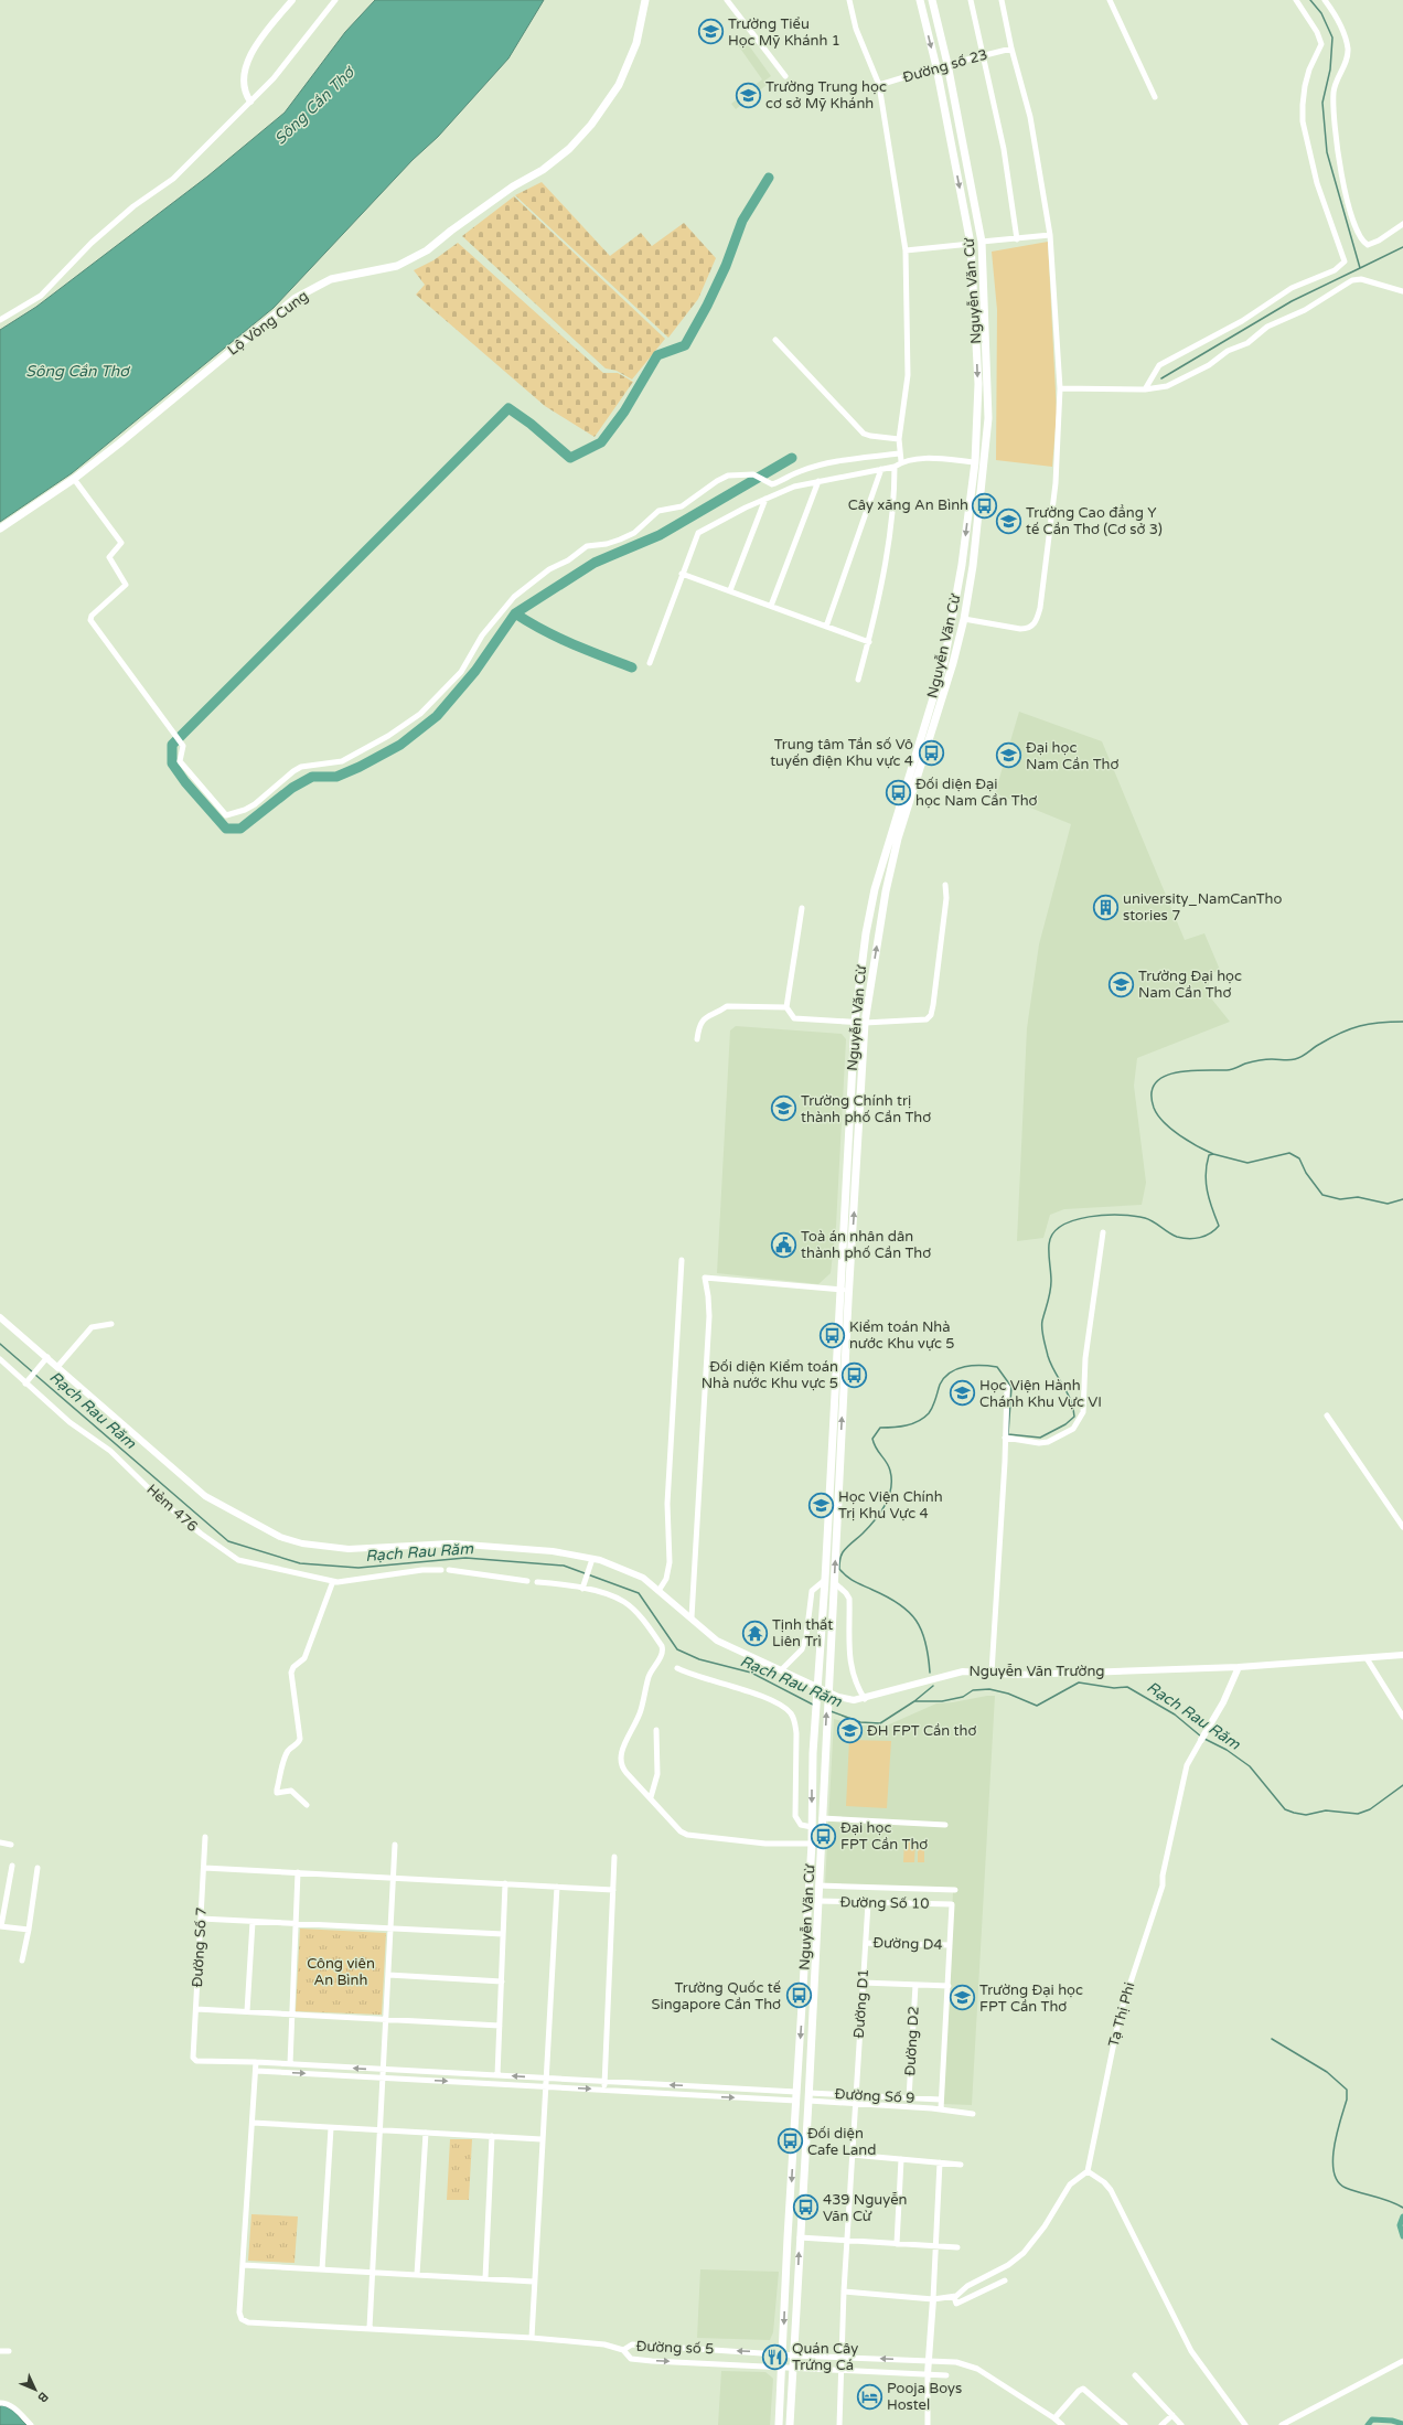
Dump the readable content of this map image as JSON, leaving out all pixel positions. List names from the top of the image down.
{
  "streets": {
    "main road": ["Nguyễn Văn Cừ", "Lộ Vòng Cung"],
    "street": [
      "Đường số 23",
      "Hẻm 476",
      "Nguyễn Văn Trường",
      "Đường Số 10",
      "Đường D4",
      "Đường Số 7",
      "Đường D1",
      "Tạ Thị Phi",
      "Đường D2",
      "Đường Số 9",
      "Đường số 5"
    ]
  },
  "crossings": [
    ["Đường số 23", "Nguyễn Văn Cừ"],
    ["Nguyễn Văn Cừ", "Đường Số 10"],
    ["Nguyễn Văn Cừ", "Đường Số 9"],
    ["Nguyễn Văn Cừ", "Đường số 5"],
    ["Nguyễn Văn Trường", "Tạ Thị Phi"],
    ["Đường Số 10", "Đường D4"],
    ["Đường Số 10", "Đường D1"],
    ["Đường D4", "Đường D1"],
    ["Đường D1", "Đường Số 9"],
    ["Đường D1", "Đường số 5"],
    ["Đường D2", "Đường Số 9"]
  ],
  "water": ["Sông Cần Thơ", "Rạch Rau Răm"],
  "parks": ["Công viên An Bình"],
  "places": {
    "school or university": [
      "Trường Tiểu Học Mỹ Khánh 1",
      "Trường Trung học cơ sở Mỹ Khánh",
      "Trường Cao đẳng Y tế Cần Thơ (Cơ sở 3)",
      "Đại học Nam Cần Thơ",
      "Trường Đại học Nam Cần Thơ",
      "Trường Chính trị thành phố Cần Thơ",
      "Học Viện Hành Chánh Khu Vực VI",
      "Học Viện Chính Trị Khu Vực 4",
      "ĐH FPT Cần thơ",
      "Trường Đại học FPT Cần Thơ"
    ],
    "bus stop": [
      "Cây xăng An Bình",
      "Trung tâm Tần số Vô tuyến điện Khu vực 4",
      "Đối diện Đại học Nam Cần Thơ",
      "Kiểm toán Nhà nước Khu vực 5",
      "Đối diện Kiểm toán Nhà nước Khu vực 5",
      "Đại học FPT Cần Thơ",
      "Trường Quốc tế Singapore Cần Thơ",
      "Đối diện Cafe Land",
      "439 Nguyễn Văn Cừ"
    ],
    "building": ["university_NamCanTho stories 7"],
    "public building": ["Toà án nhân dân thành phố Cần Thơ"],
    "temple": ["Tịnh thất Liên Trì"],
    "restaurant": ["Quán Cây Trứng Cá"],
    "hotel": ["Pooja Boys Hostel"]
  },
  "north": "bottom right"
}
